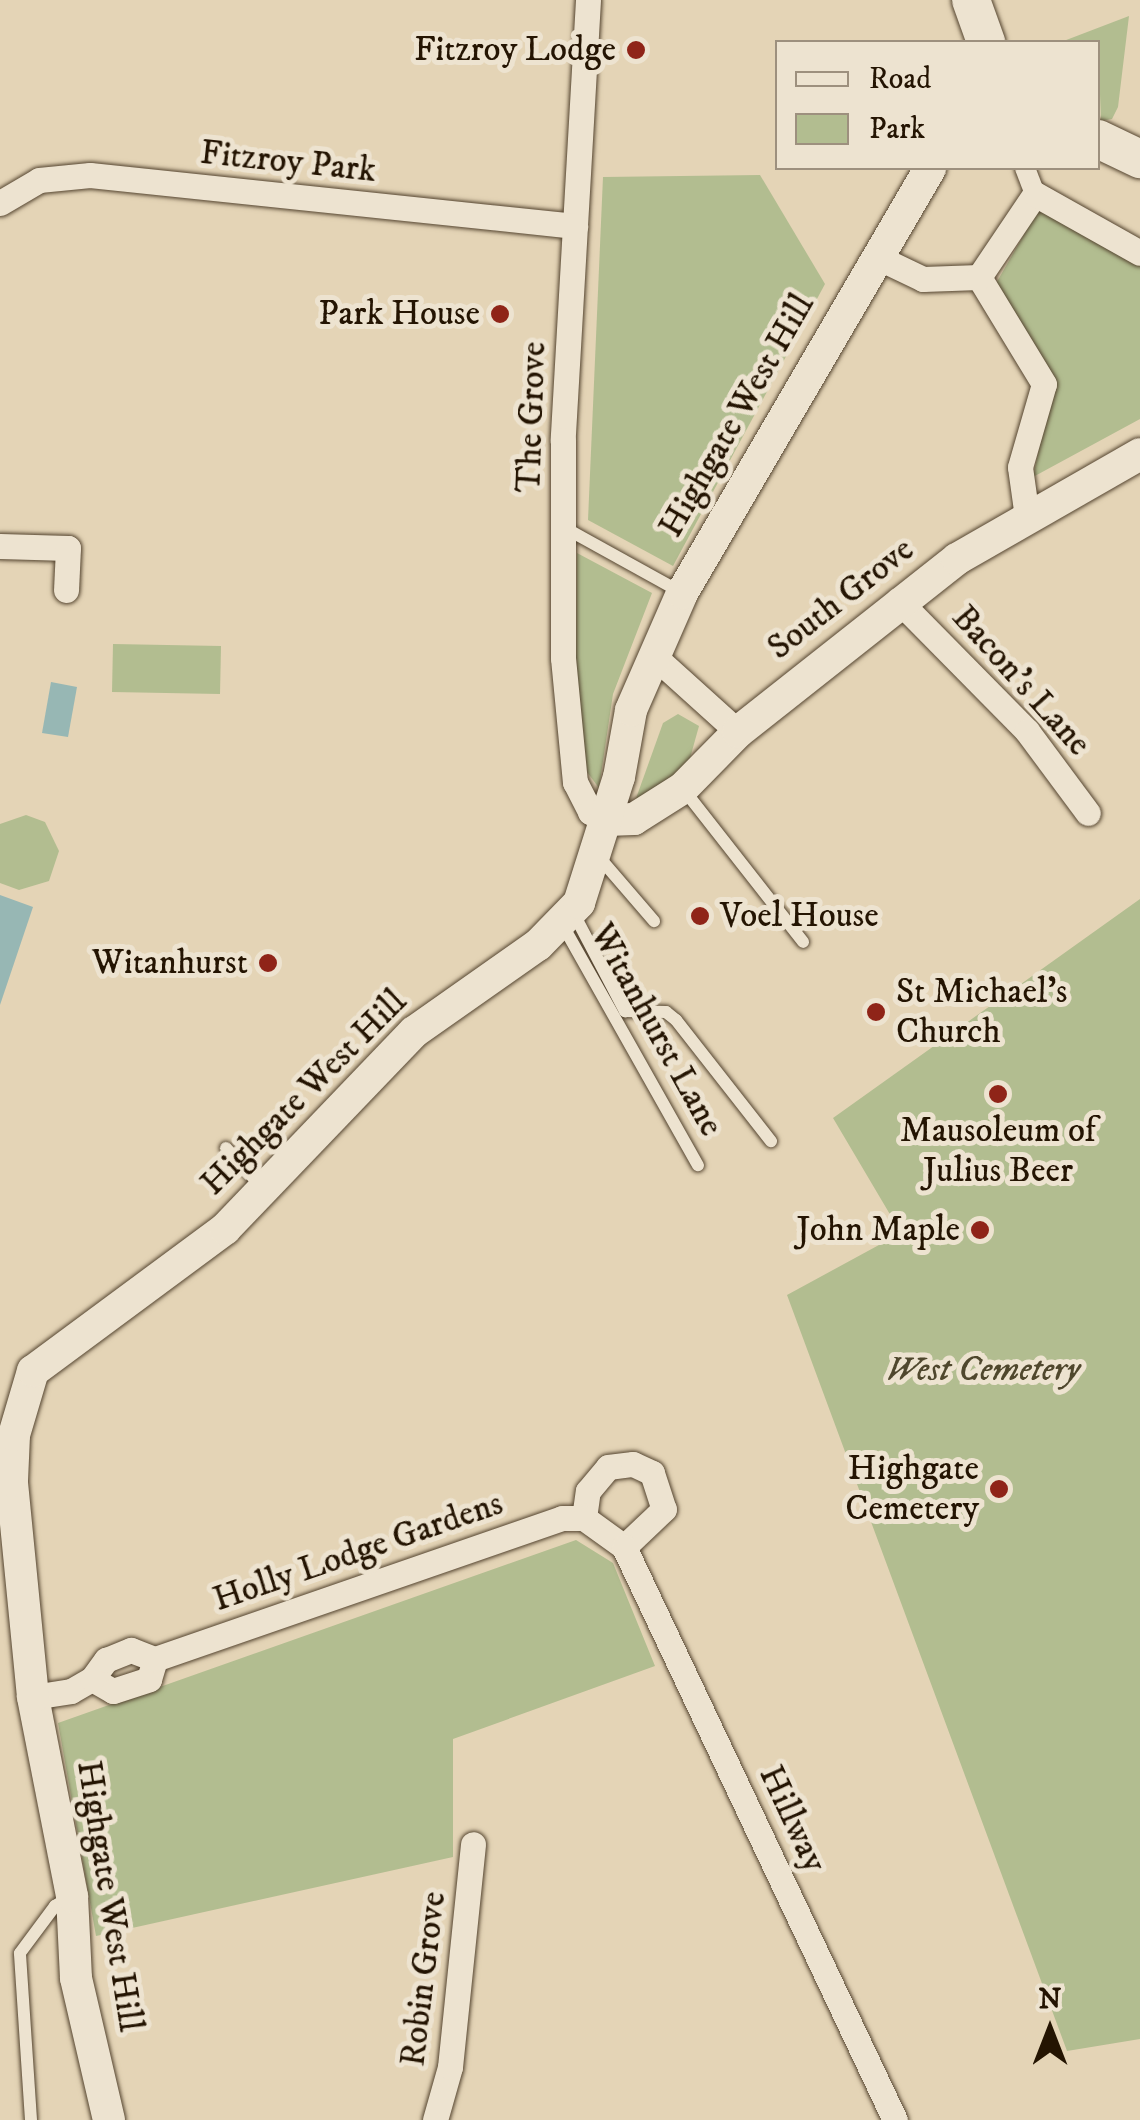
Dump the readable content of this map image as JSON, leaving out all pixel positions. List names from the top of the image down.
{
  "streets": {
    "street": [
      "Fitzroy Park",
      "Highgate West Hill",
      "The Grove",
      "South Grove",
      "Bacon's Lane",
      "Holly Lodge Gardens",
      "Hillway",
      "Robin Grove"
    ],
    "lane": ["Witanhurst Lane"]
  },
  "crossings": [
    ["Fitzroy Park", "The Grove"],
    ["Highgate West Hill", "The Grove"],
    ["Highgate West Hill", "South Grove"],
    ["Highgate West Hill", "Witanhurst Lane"],
    ["Highgate West Hill", "Holly Lodge Gardens"],
    ["The Grove", "South Grove"],
    ["South Grove", "Bacon's Lane"],
    ["Holly Lodge Gardens", "Hillway"]
  ],
  "parks": ["West Cemetery"],
  "places": [
    "Fitzroy Lodge",
    "Park House",
    "Voel House",
    "Witanhurst",
    "St Michael's Church",
    "Mausoleum of Julius Beer",
    "John Maple",
    "Highgate Cemetery"
  ],
  "legend": ["Road", "Park"],
  "north": "top"
}
